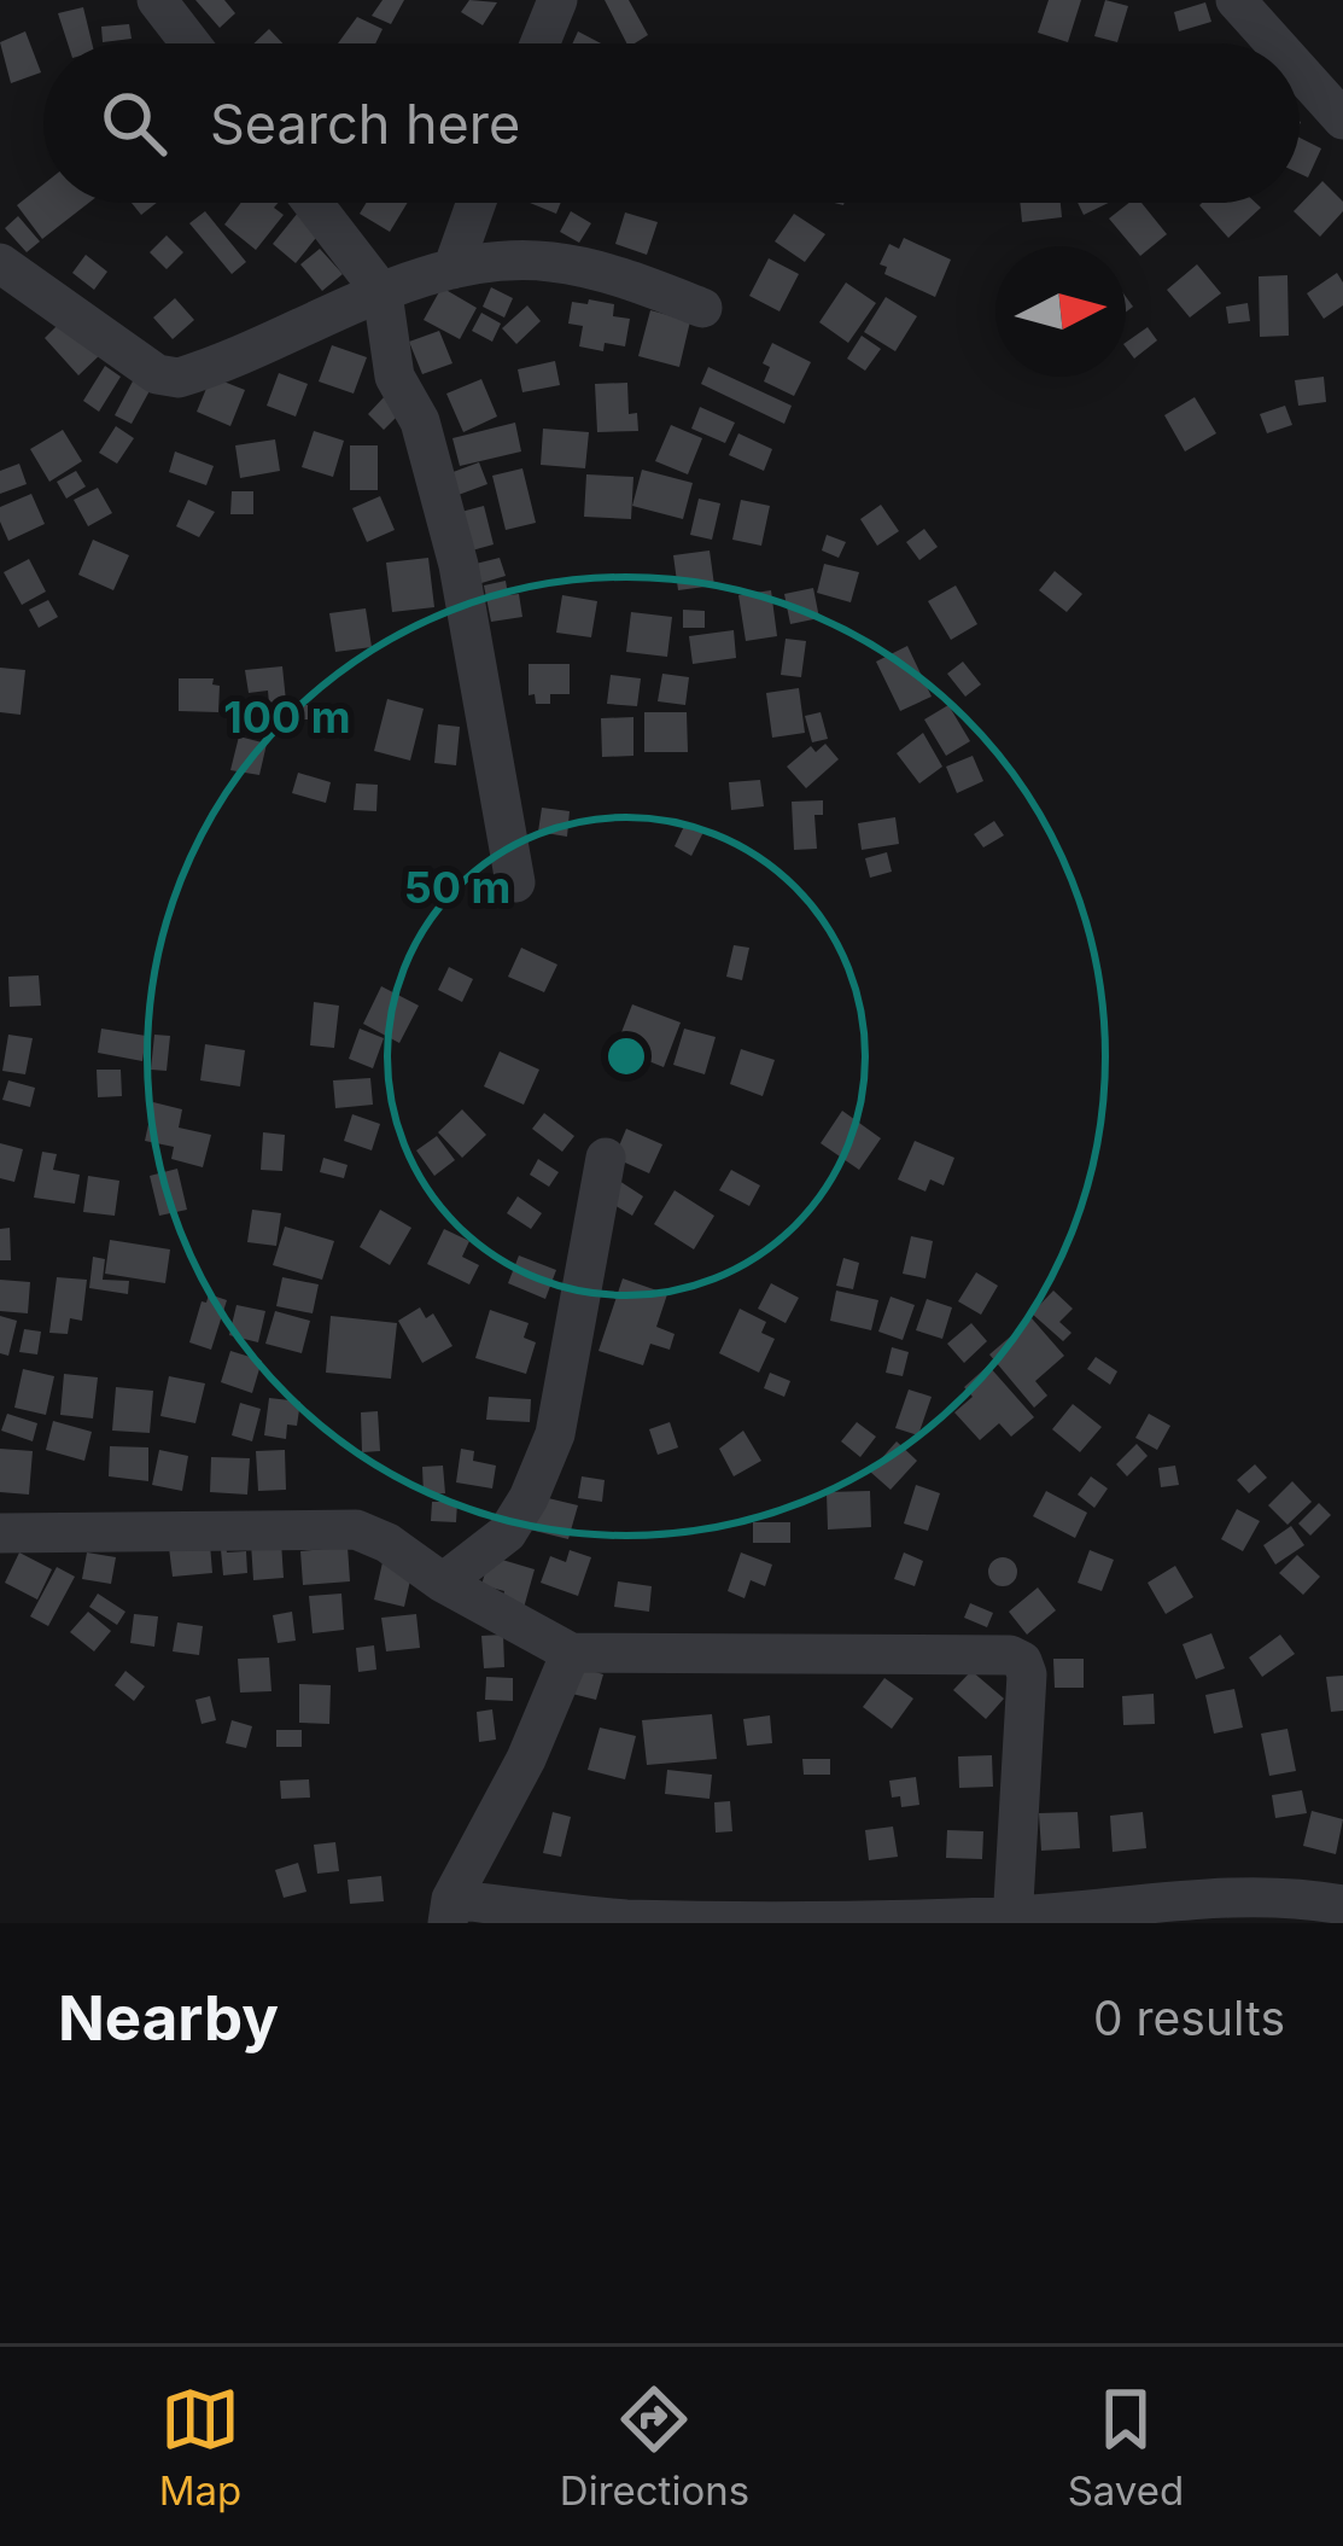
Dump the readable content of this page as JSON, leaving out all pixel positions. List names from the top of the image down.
{
  "north": "right",
  "page": {
    "search": "Search here",
    "heading": ["Nearby", "0 results"],
    "nav": ["Map", "Directions", "Saved"]
  },
  "rings": ["100 m", "50 m"]
}
